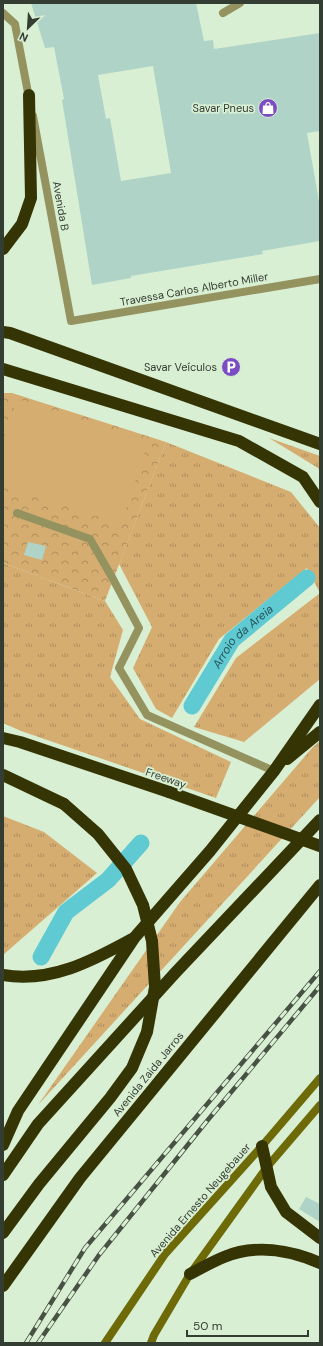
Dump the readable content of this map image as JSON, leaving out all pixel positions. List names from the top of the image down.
{
  "streets": {
    "highway": ["Freeway", "Avenida Zaida Jarros"],
    "main road": ["Avenida Ernesto Neugebauer"],
    "street": ["Avenida B", "Travessa Carlos Alberto Miller"]
  },
  "crossings": [
    ["Avenida B", "Travessa Carlos Alberto Miller"]
  ],
  "water": ["Arroio da Areia"],
  "places": {
    "shop": ["Savar Pneus"],
    "parking": ["Savar Veículos"]
  },
  "scale_bar": "50 m",
  "north": "bottom left"
}
